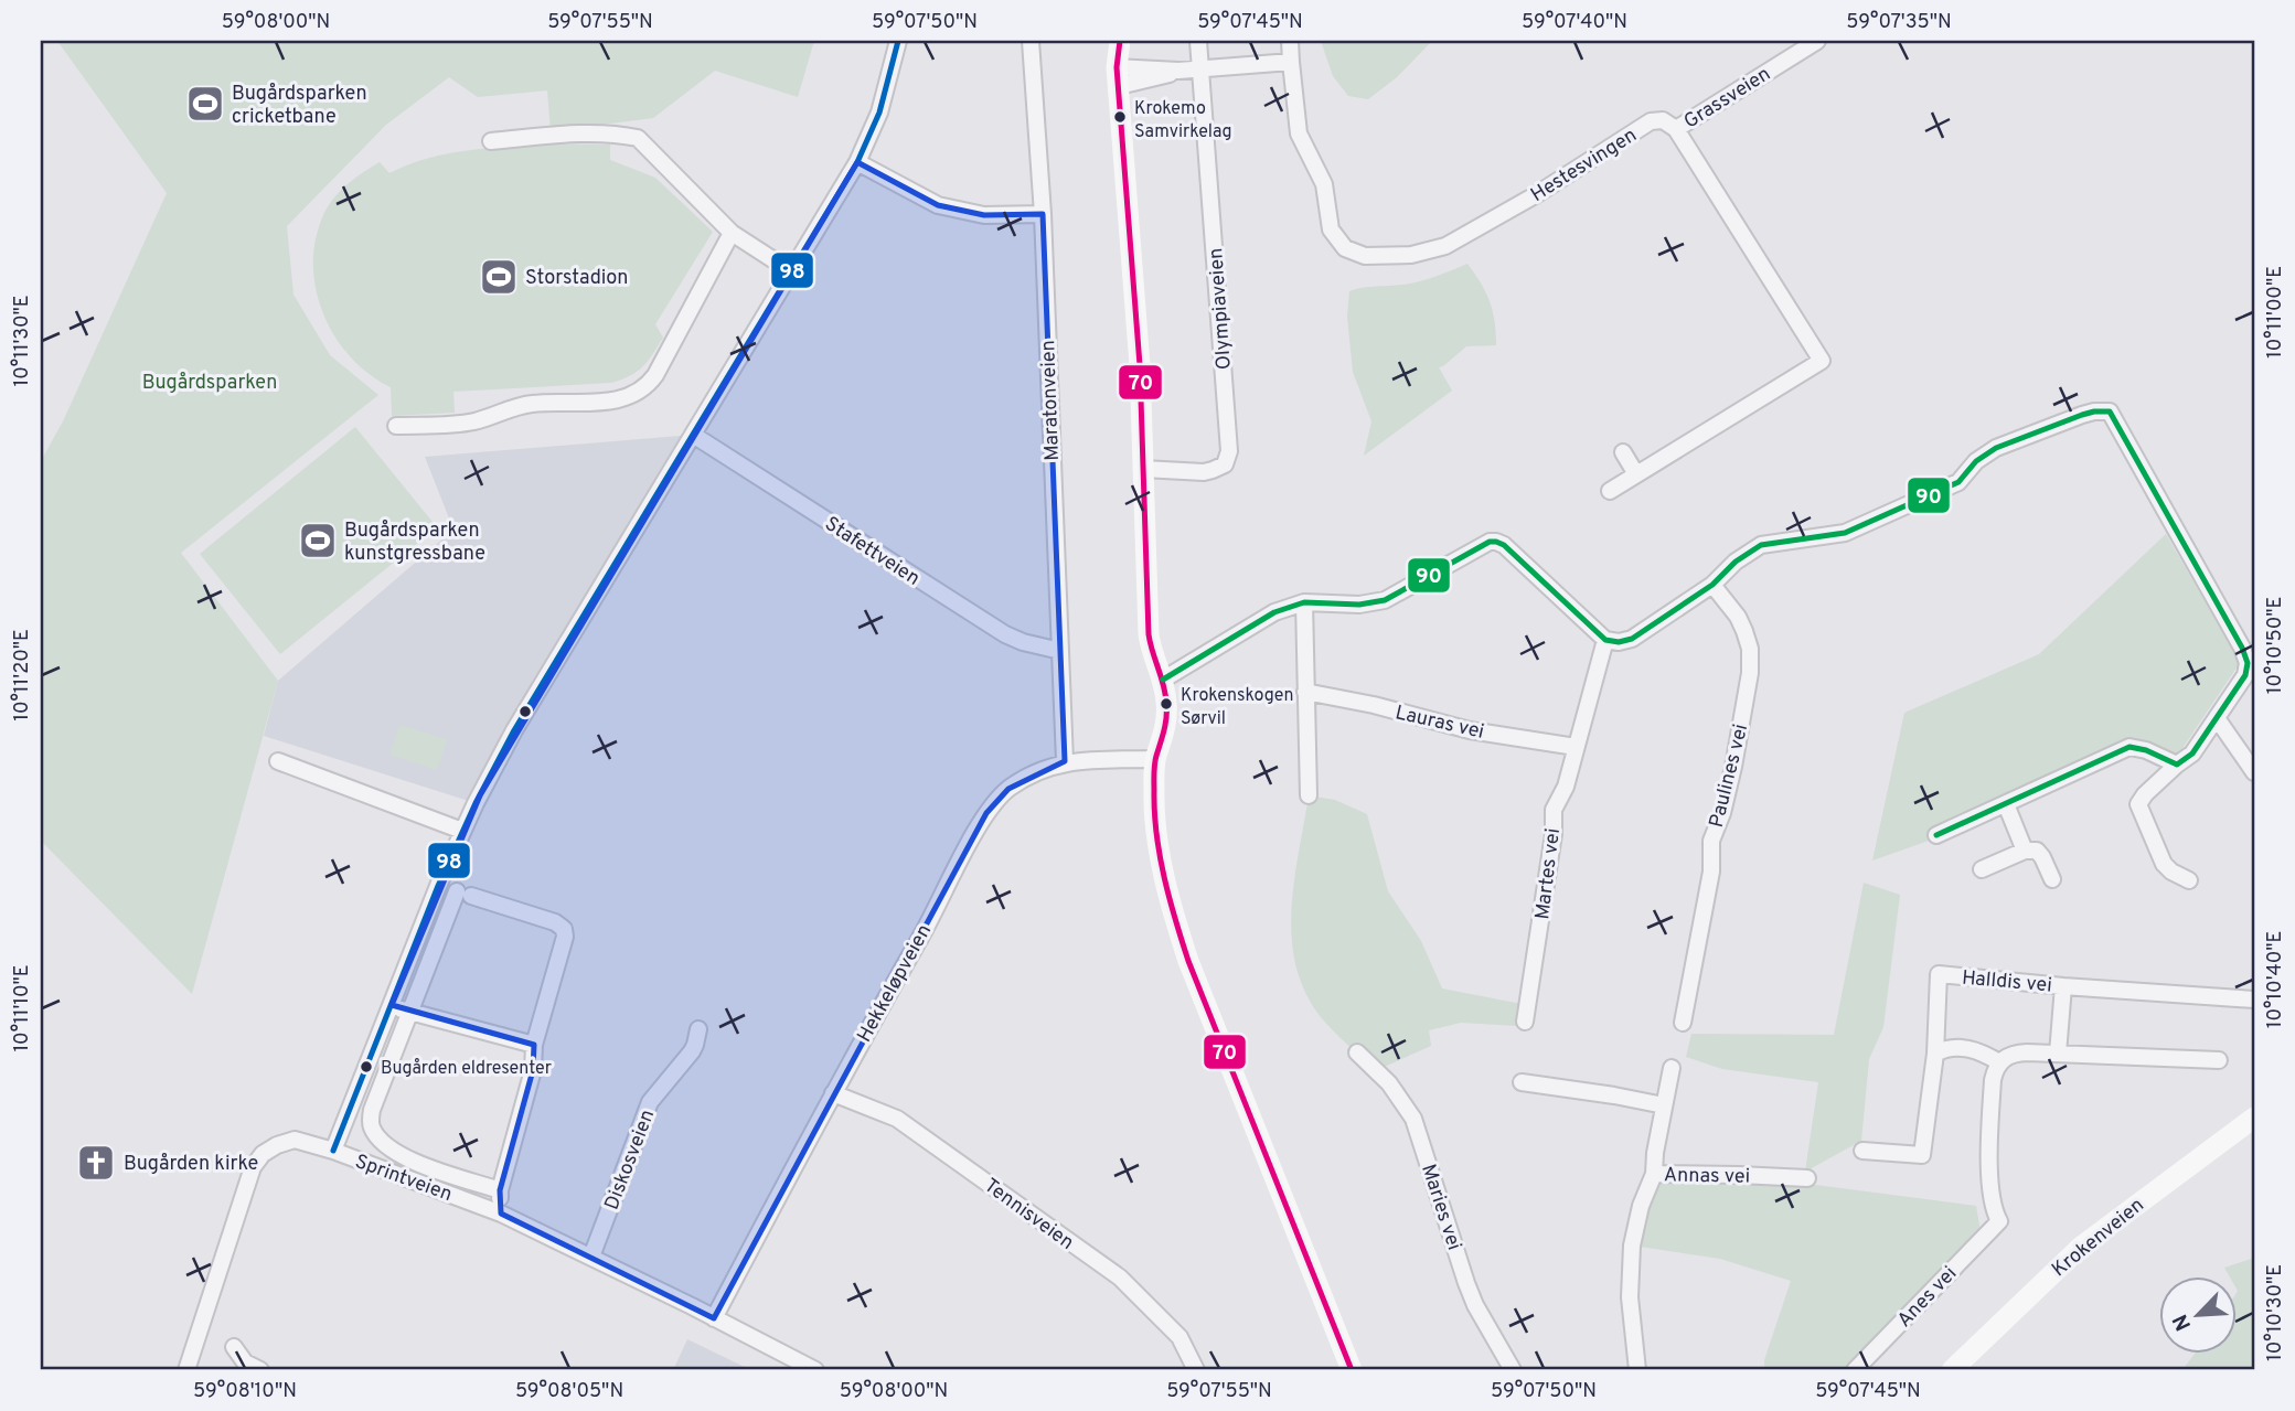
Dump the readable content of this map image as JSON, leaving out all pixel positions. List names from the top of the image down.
{
  "streets": {
    "main road": ["Krokenveien"],
    "street": [
      "Grassveien",
      "Hestesvingen",
      "Olympiaveien",
      "Maratonveien",
      "Stafettveien",
      "Lauras vei",
      "Paulines vei",
      "Martes vei",
      "Halldis vei",
      "Hekkeløpveien",
      "Diskosveien",
      "Annas vei",
      "Sprintveien",
      "Maries vei",
      "Tennisveien",
      "Anes vei"
    ]
  },
  "crossings": [
    ["Grassveien", "Hestesvingen"],
    ["Maratonveien", "Stafettveien"],
    ["Maratonveien", "Hekkeløpveien"],
    ["Lauras vei", "Martes vei"],
    ["Hekkeløpveien", "Sprintveien"],
    ["Hekkeløpveien", "Tennisveien"],
    ["Diskosveien", "Sprintveien"]
  ],
  "parks": ["Bugårdsparken"],
  "places": {
    "sports": ["Bugårdsparken cricketbane", "Storstadion", "Bugårdsparken kunstgressbane"],
    "other": ["Krokemo Samvirkelag", "Krokenskogen Sørvil", "Bugården eldresenter"],
    "church": ["Bugården kirke"]
  },
  "lines": ["transit line 70", "transit line 98", "transit line 90"],
  "north": "bottom left",
  "coordinates": [
    "59°08'00\"N",
    "59°07'55\"N",
    "59°07'50\"N",
    "59°07'45\"N",
    "59°07'40\"N",
    "59°07'35\"N",
    "10°11'00\"E",
    "10°11'30\"E",
    "10°10'50\"E",
    "10°11'20\"E",
    "10°10'40\"E",
    "10°11'10\"E",
    "10°10'30\"E",
    "59°08'10\"N",
    "59°08'05\"N"
  ]
}
